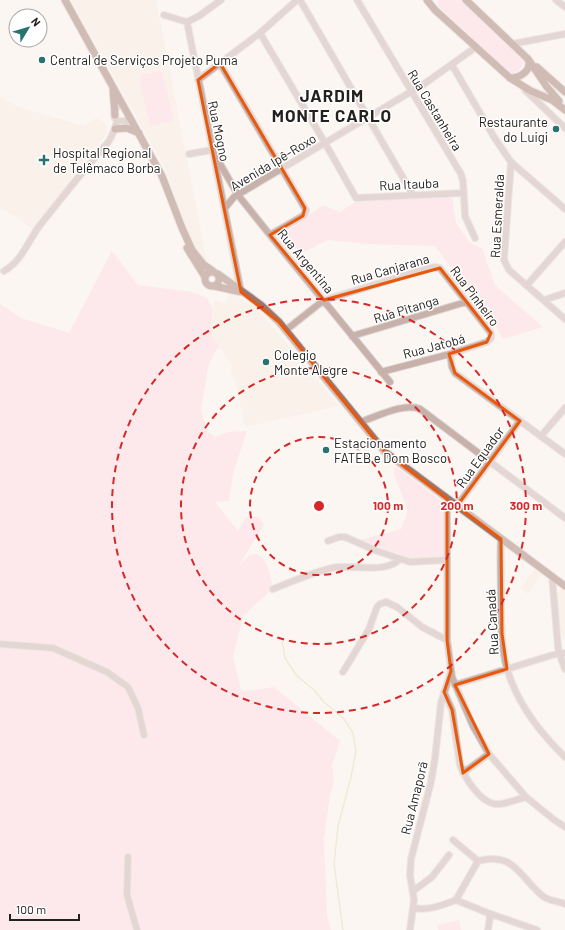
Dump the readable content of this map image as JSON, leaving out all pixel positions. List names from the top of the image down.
{
  "streets": {
    "street": [
      "Rua Castanheira",
      "Rua Mogno",
      "Avenida Ipê-Roxo",
      "Rua Itauba",
      "Rua Esmeralda",
      "Rua Argentina",
      "Rua Canjarana",
      "Rua Pinheiro",
      "Rua Pitanga",
      "Rua Jatobá",
      "Rua Equador",
      "Rua Canadá",
      "Rua Amaporã"
    ]
  },
  "crossings": [
    ["Rua Castanheira", "Avenida Ipê-Roxo"],
    ["Rua Castanheira", "Rua Itauba"],
    ["Rua Mogno", "Avenida Ipê-Roxo"],
    ["Rua Mogno", "Rua Argentina"],
    ["Avenida Ipê-Roxo", "Rua Itauba"],
    ["Avenida Ipê-Roxo", "Rua Esmeralda"],
    ["Avenida Ipê-Roxo", "Rua Argentina"],
    ["Rua Argentina", "Rua Canjarana"],
    ["Rua Argentina", "Rua Pitanga"],
    ["Rua Argentina", "Rua Jatobá"],
    ["Rua Canjarana", "Rua Pinheiro"],
    ["Rua Pinheiro", "Rua Pitanga"],
    ["Rua Pinheiro", "Rua Jatobá"]
  ],
  "districts": ["JARDIM MONTE CARLO"],
  "places": {
    "other": [
      "Central de Serviços Projeto Puma",
      "Restaurante do Luigi",
      "Colegio Monte Alegre",
      "Estacionamento FATEB e Dom Bosco"
    ],
    "health": ["Hospital Regional de Telêmaco Borba"]
  },
  "scale_bar": "100 m",
  "north": "top right",
  "rings": ["100 m", "200 m", "300 m"]
}
